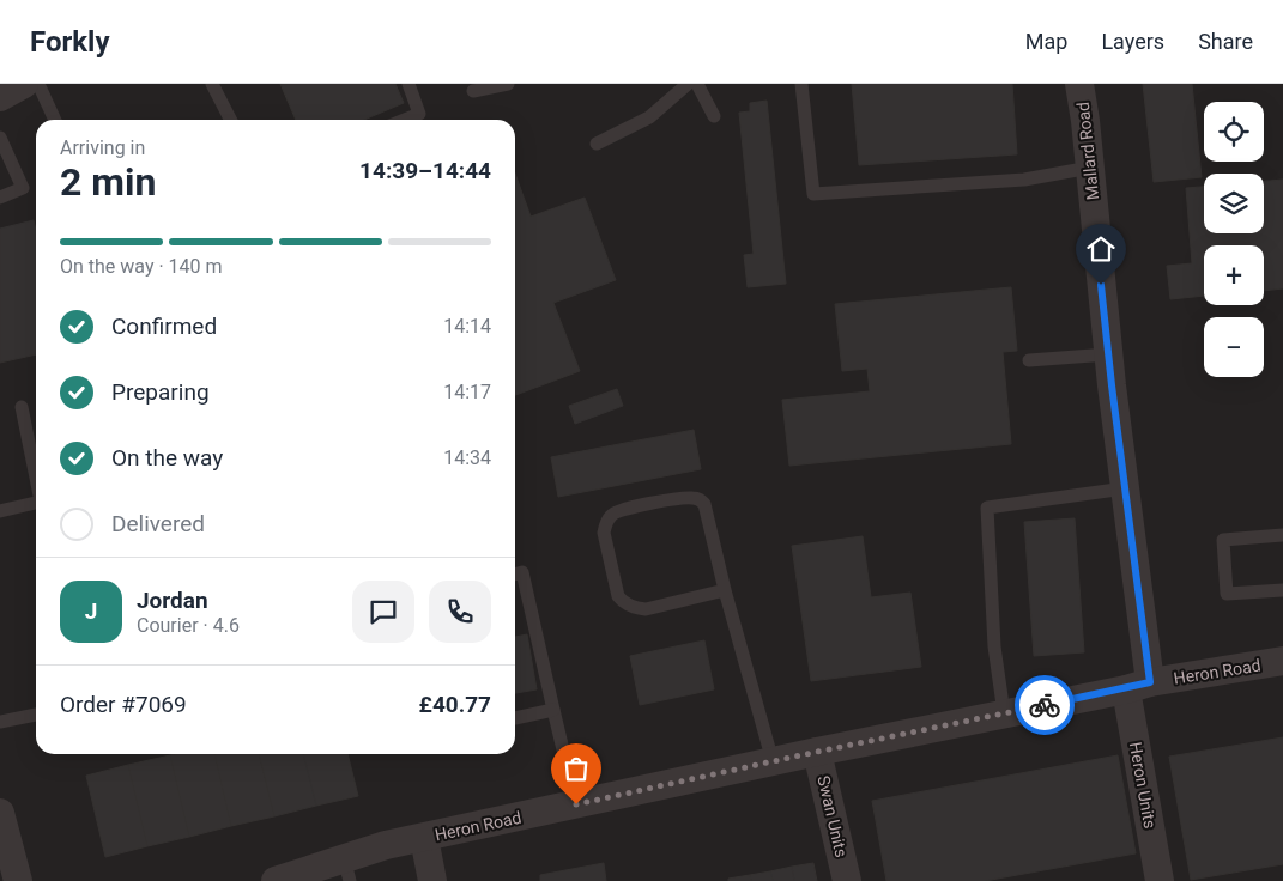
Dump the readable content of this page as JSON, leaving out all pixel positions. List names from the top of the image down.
{
  "streets": {
    "street": [
      "Mallard Road",
      "Heron Road",
      "Heron Units",
      "Swan Units"
    ]
  },
  "crossings": [
    ["Mallard Road", "Heron Road"],
    ["Mallard Road", "Heron Units"],
    ["Heron Road", "Heron Units"],
    ["Heron Road", "Swan Units"]
  ],
  "page": {
    "header": "Forkly",
    "nav": ["Map", "Layers", "Share"],
    "map_buttons": ["+", "−"],
    "heading": ["2 min", "Arriving in", "14:39–14:44"],
    "panel": [
      "Jordan",
      "Courier · 4.6",
      "Order #7069",
      "£40.77"
    ],
    "bar": "On the way · 140 m",
    "list": [
      ["Confirmed", "14:14"],
      ["Preparing", "14:17"],
      ["On the way", "14:34"],
      "Delivered"
    ],
    "round": "J"
  }
}
